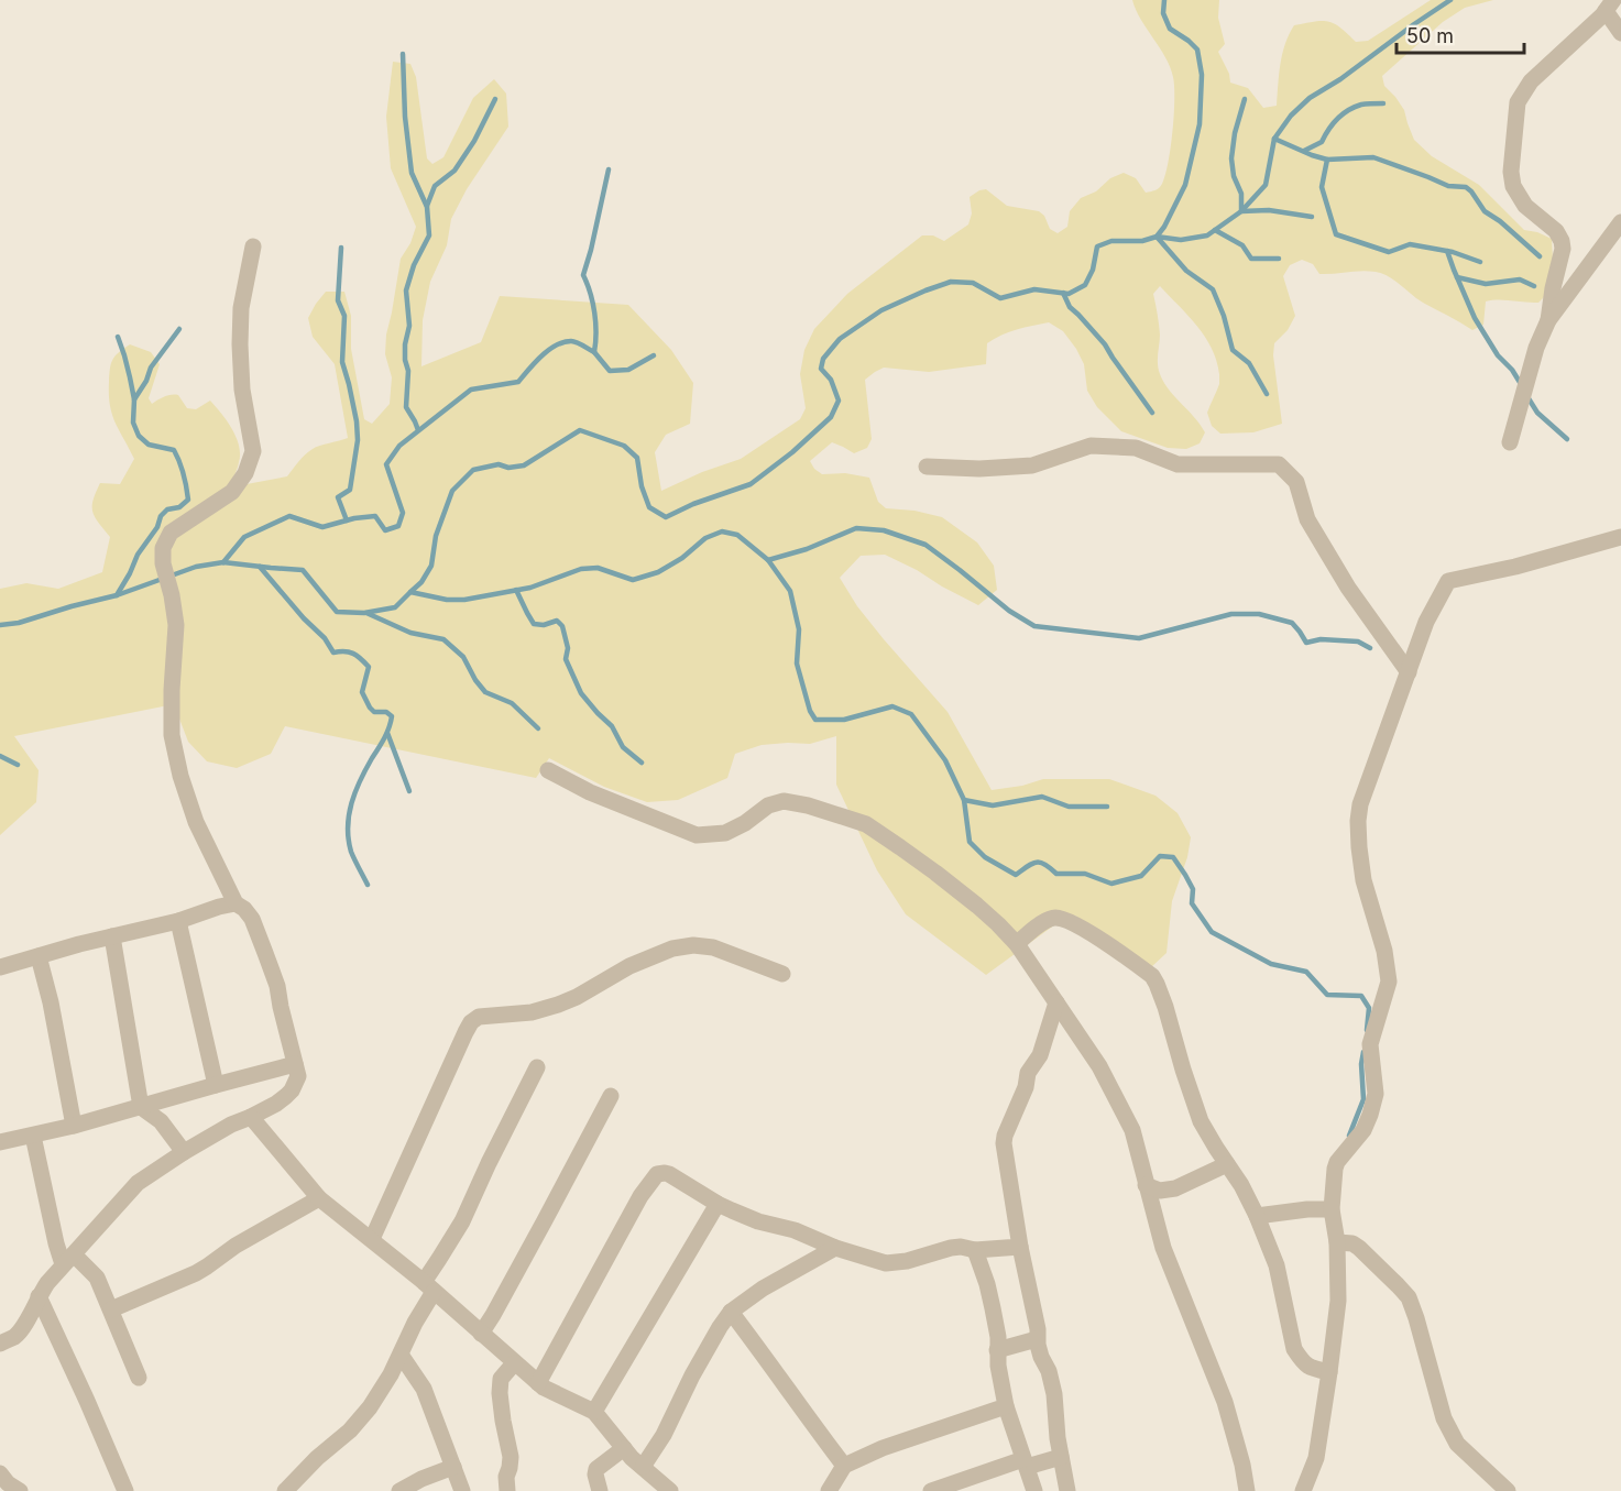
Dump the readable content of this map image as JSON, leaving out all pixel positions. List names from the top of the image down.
{
  "scale_bar": "50 m"
}
